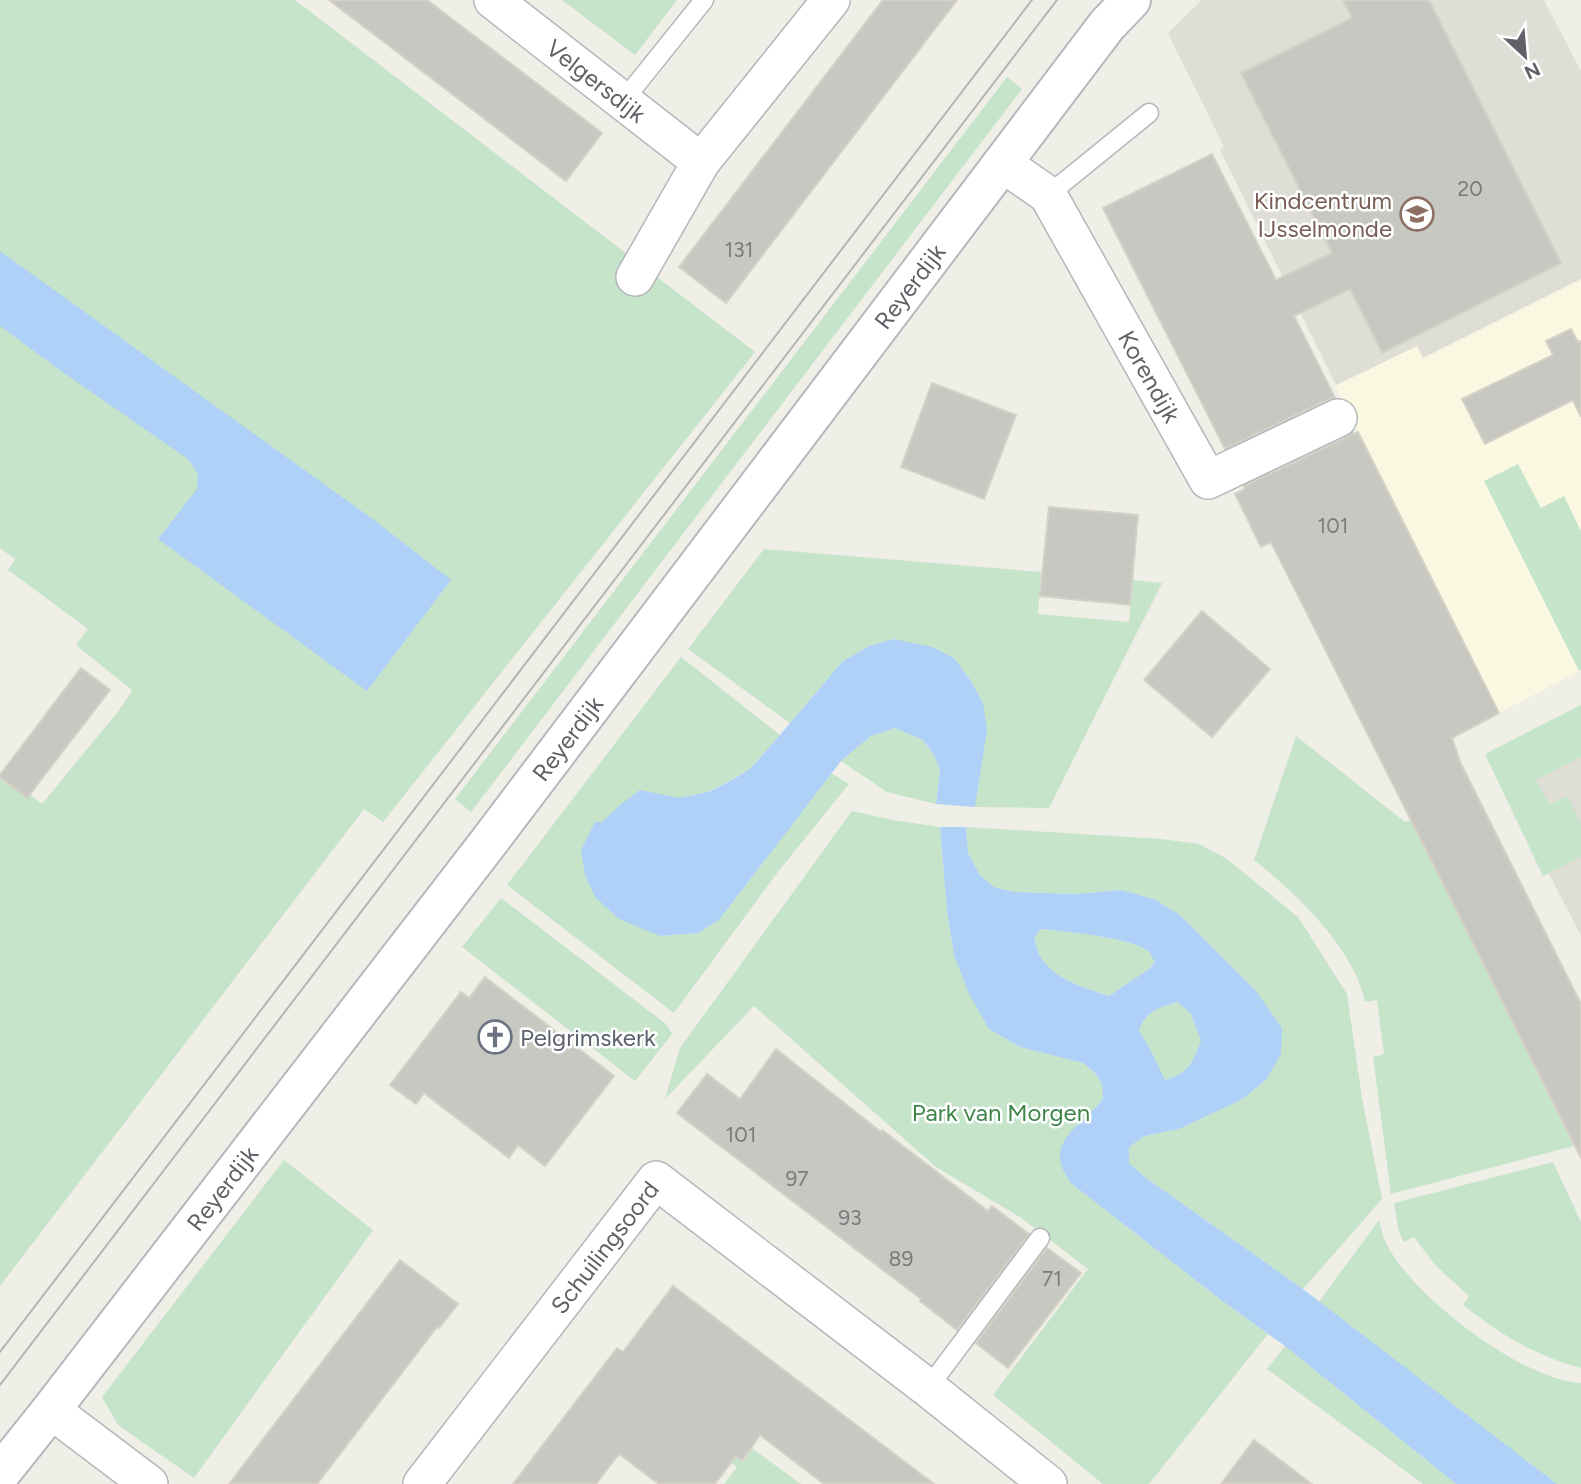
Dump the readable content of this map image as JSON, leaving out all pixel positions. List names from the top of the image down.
{
  "streets": {
    "street": [
      "Velgersdijk",
      "Reyerdijk",
      "Korendijk",
      "Schuilingsoord"
    ]
  },
  "crossings": [
    ["Reyerdijk", "Korendijk"]
  ],
  "parks": ["Park van Morgen"],
  "places": {
    "school or university": ["Kindcentrum IJsselmonde"],
    "church": ["Pelgrimskerk"]
  },
  "house_numbers": [
    "20",
    "131",
    "101",
    "101",
    "97",
    "93",
    "89",
    "71"
  ],
  "north": "bottom right"
}
